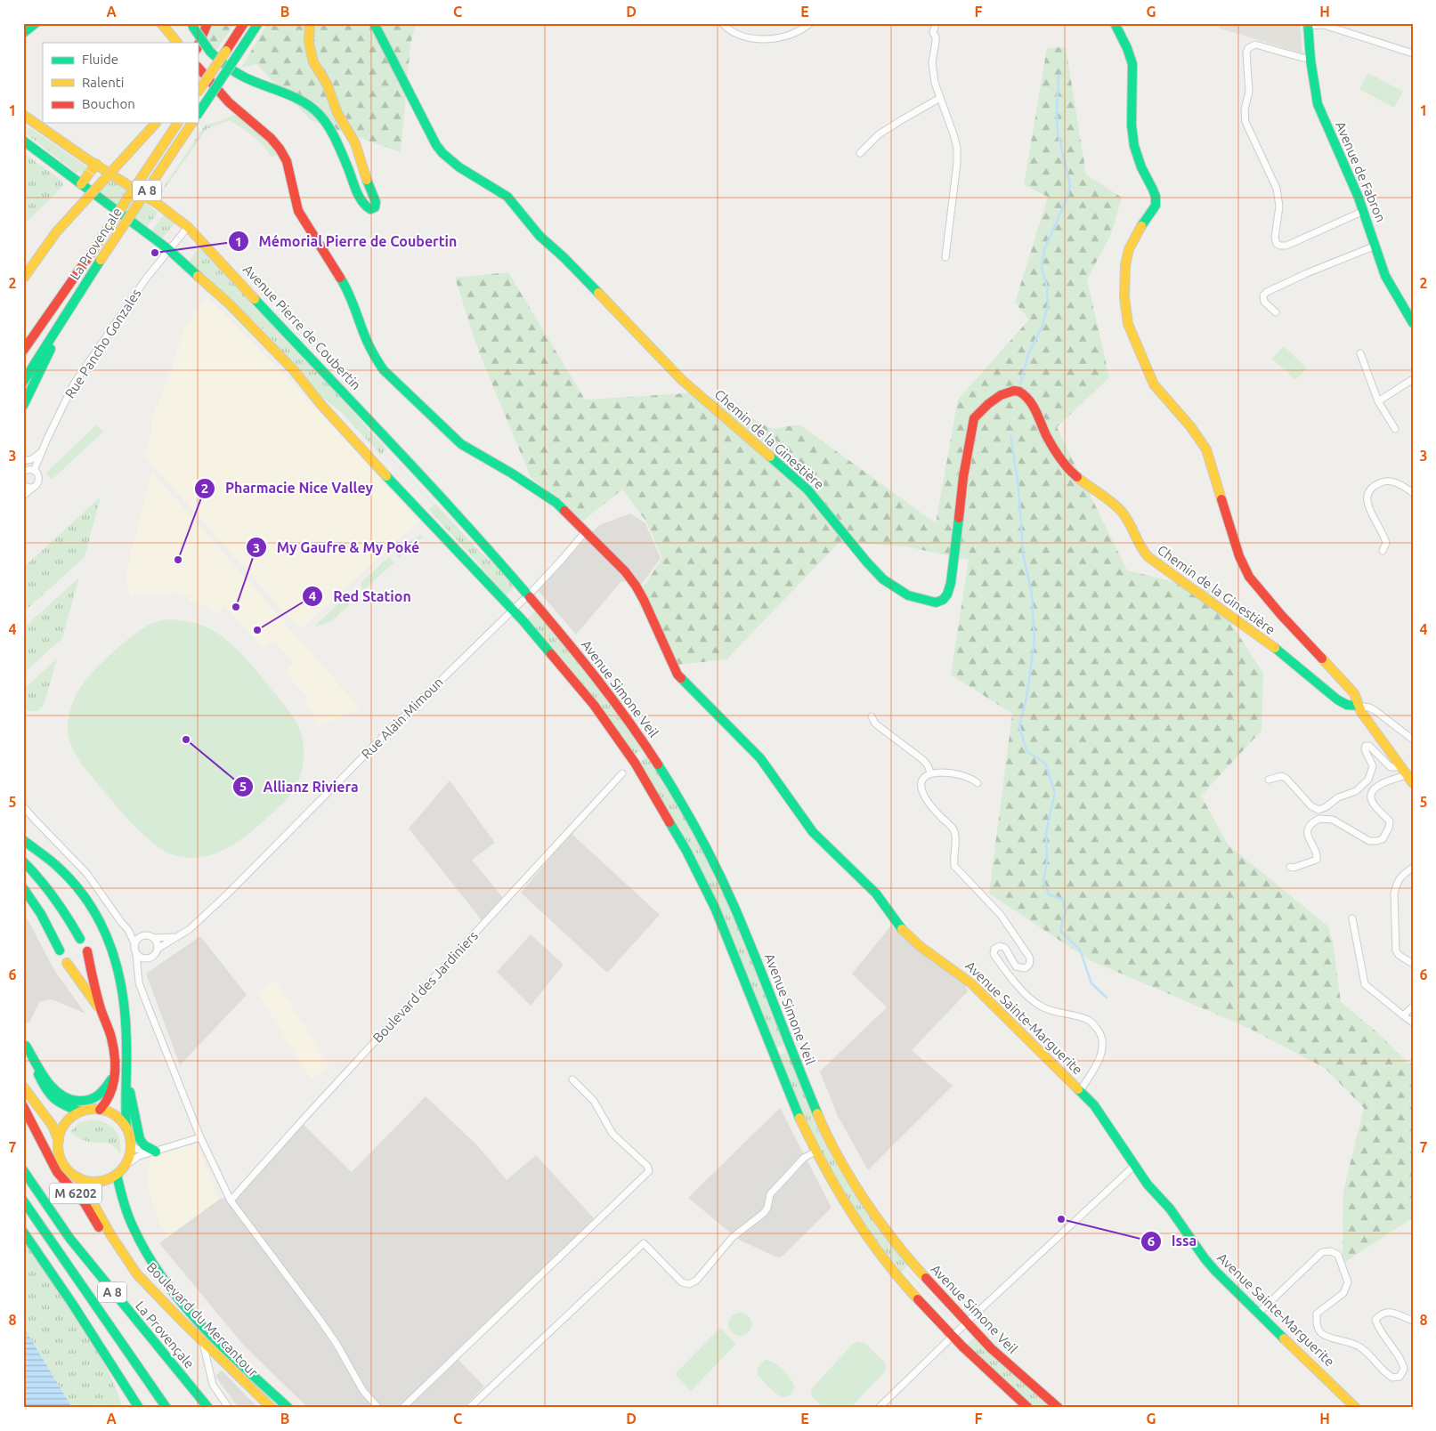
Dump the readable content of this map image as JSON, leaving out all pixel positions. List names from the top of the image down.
{
  "streets": {
    "main road": [
      "Avenue de Fabron",
      "A 8",
      "La Provençale",
      "Avenue Pierre de Coubertin",
      "Chemin de la Ginestière",
      "Avenue Simone Veil",
      "Avenue Sainte-Marguerite",
      "M 6202",
      "Boulevard du Mercantour"
    ],
    "street": ["Rue Pancho Gonzales", "Rue Alain Mimoun", "Boulevard des Jardiniers"]
  },
  "crossings": [
    ["Avenue Pierre de Coubertin", "Rue Pancho Gonzales"],
    ["Avenue Pierre de Coubertin", "Avenue Simone Veil"],
    ["Avenue Pierre de Coubertin", "Rue Alain Mimoun"],
    ["Avenue Simone Veil", "Rue Alain Mimoun"],
    ["Rue Alain Mimoun", "Avenue Sainte-Marguerite"],
    ["M 6202", "Boulevard du Mercantour"]
  ],
  "places": [
    "Mémorial Pierre de Coubertin",
    "Pharmacie Nice Valley",
    "My Gaufre & My Poké",
    "Red Station",
    "Allianz Riviera",
    "Issa"
  ],
  "legend": ["Fluide", "Ralenti", "Bouchon"],
  "grid": {
    "columns": [
      "A",
      "B",
      "C",
      "D",
      "E",
      "F",
      "G",
      "H"
    ],
    "rows": [
      "1",
      "2",
      "3",
      "4",
      "5",
      "6",
      "7",
      "8"
    ]
  }
}
